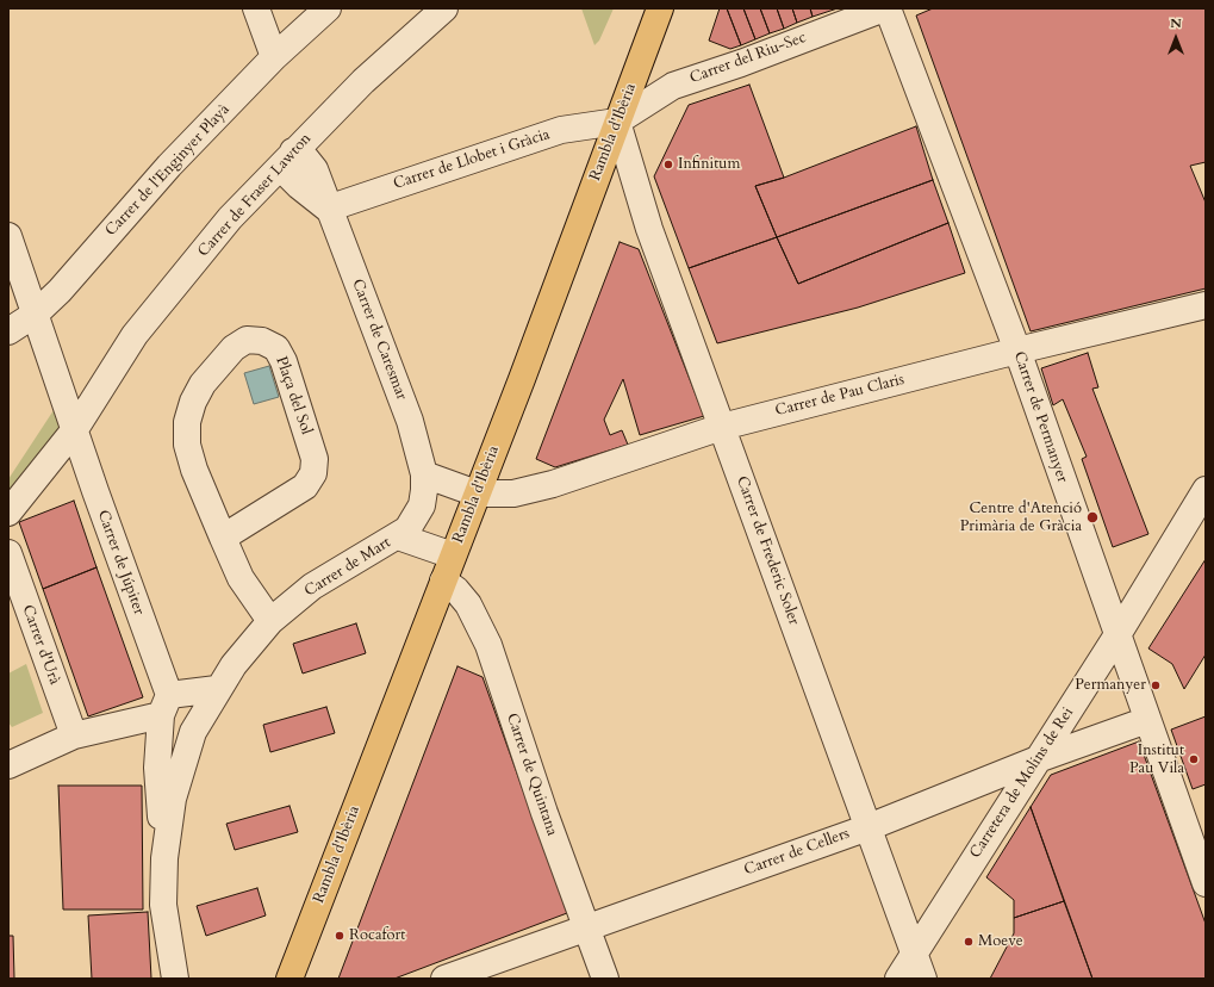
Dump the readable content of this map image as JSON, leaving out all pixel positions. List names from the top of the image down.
{
  "streets": {
    "main road": ["Rambla d'Ibèria"],
    "street": [
      "Carrer del Riu-Sec",
      "Carrer de Llobet i Gràcia",
      "Carrer de l'Enginyer Playà",
      "Carrer de Fraser Lawton",
      "Carrer de Caresmar",
      "Plaça del Sol",
      "Carrer de Pau Claris",
      "Carrer de Permanyer",
      "Carrer de Frederic Soler",
      "Carrer de Júpiter",
      "Carrer de Mart",
      "Carrer d'Urà",
      "Carrer de Quintana",
      "Carretera de Molins de Rei",
      "Carrer de Cellers"
    ]
  },
  "crossings": [
    ["Carrer del Riu-Sec", "Rambla d'Ibèria"],
    ["Carrer del Riu-Sec", "Carrer de Llobet i Gràcia"],
    ["Carrer del Riu-Sec", "Carrer de Permanyer"],
    ["Carrer del Riu-Sec", "Carrer de Frederic Soler"],
    ["Rambla d'Ibèria", "Carrer de Llobet i Gràcia"],
    ["Rambla d'Ibèria", "Carrer de Pau Claris"],
    ["Rambla d'Ibèria", "Carrer de Frederic Soler"],
    ["Rambla d'Ibèria", "Carrer de Quintana"],
    ["Carrer de Llobet i Gràcia", "Carrer de Caresmar"],
    ["Carrer de Llobet i Gràcia", "Carrer de Frederic Soler"],
    ["Carrer de Fraser Lawton", "Carrer de Caresmar"],
    ["Carrer de Fraser Lawton", "Carrer de Júpiter"],
    ["Carrer de Caresmar", "Carrer de Pau Claris"],
    ["Carrer de Caresmar", "Carrer de Mart"],
    ["Plaça del Sol", "Carrer de Mart"],
    ["Carrer de Pau Claris", "Carrer de Permanyer"],
    ["Carrer de Pau Claris", "Carrer de Frederic Soler"],
    ["Carrer de Pau Claris", "Carrer de Mart"],
    ["Carrer de Permanyer", "Carretera de Molins de Rei"],
    ["Carrer de Permanyer", "Carrer de Cellers"],
    ["Carrer de Frederic Soler", "Carretera de Molins de Rei"],
    ["Carrer de Frederic Soler", "Carrer de Cellers"],
    ["Carrer de Júpiter", "Carrer de Mart"],
    ["Carrer de Quintana", "Carrer de Cellers"],
    ["Carretera de Molins de Rei", "Carrer de Cellers"]
  ],
  "places": [
    "Infinitum",
    "Centre d'Atenció Primària de Gràcia",
    "Permanyer",
    "Institut Pau Vila",
    "Rocafort",
    "Moeve"
  ],
  "north": "top"
}
